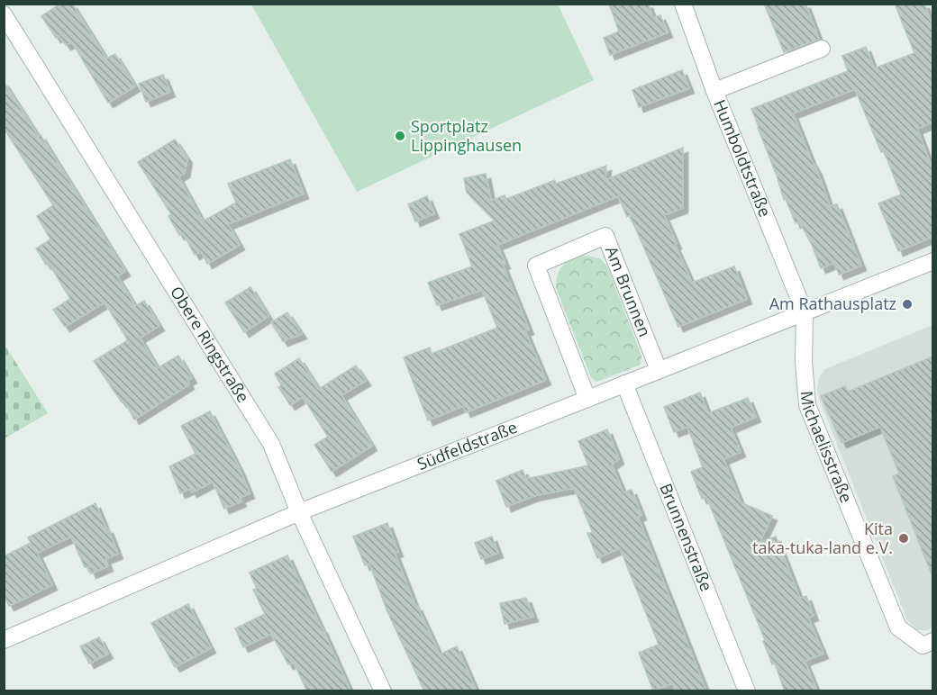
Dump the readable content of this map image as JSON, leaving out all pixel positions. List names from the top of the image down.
{
  "streets": {
    "street": [
      "Humboldtstraße",
      "Am Brunnen",
      "Obere Ringstraße",
      "Südfeldstraße",
      "Michaelisstraße",
      "Brunnenstraße"
    ]
  },
  "crossings": [
    ["Humboldtstraße", "Südfeldstraße"],
    ["Humboldtstraße", "Michaelisstraße"],
    ["Am Brunnen", "Südfeldstraße"],
    ["Obere Ringstraße", "Südfeldstraße"],
    ["Südfeldstraße", "Michaelisstraße"],
    ["Südfeldstraße", "Brunnenstraße"]
  ],
  "places": ["Sportplatz Lippinghausen", "Am Rathausplatz", "Kita taka-tuka-land e.V."]
}
